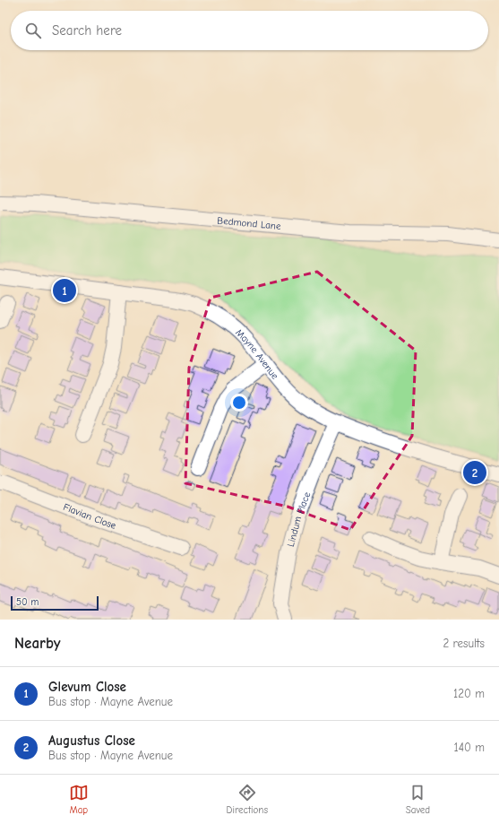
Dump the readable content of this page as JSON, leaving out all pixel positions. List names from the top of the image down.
{
  "streets": {
    "street": [
      "Bedmond Lane",
      "Mayne Avenue",
      "Flavian Close",
      "Lindum Place"
    ]
  },
  "crossings": [
    ["Mayne Avenue", "Lindum Place"]
  ],
  "scale_bar": "50 m",
  "page": {
    "search": "Search here",
    "pins": ["1", "2"],
    "scale": "50 m",
    "heading": ["Nearby", "2 results"],
    "list": [
      {
        "mark": "1",
        "name": "Glevum Close",
        "note": "Bus stop · Mayne Avenue",
        "value": "120 m"
      },
      {
        "mark": "2",
        "name": "Augustus Close",
        "note": "Bus stop · Mayne Avenue",
        "value": "140 m"
      }
    ],
    "nav": ["Map", "Directions", "Saved"]
  }
}
